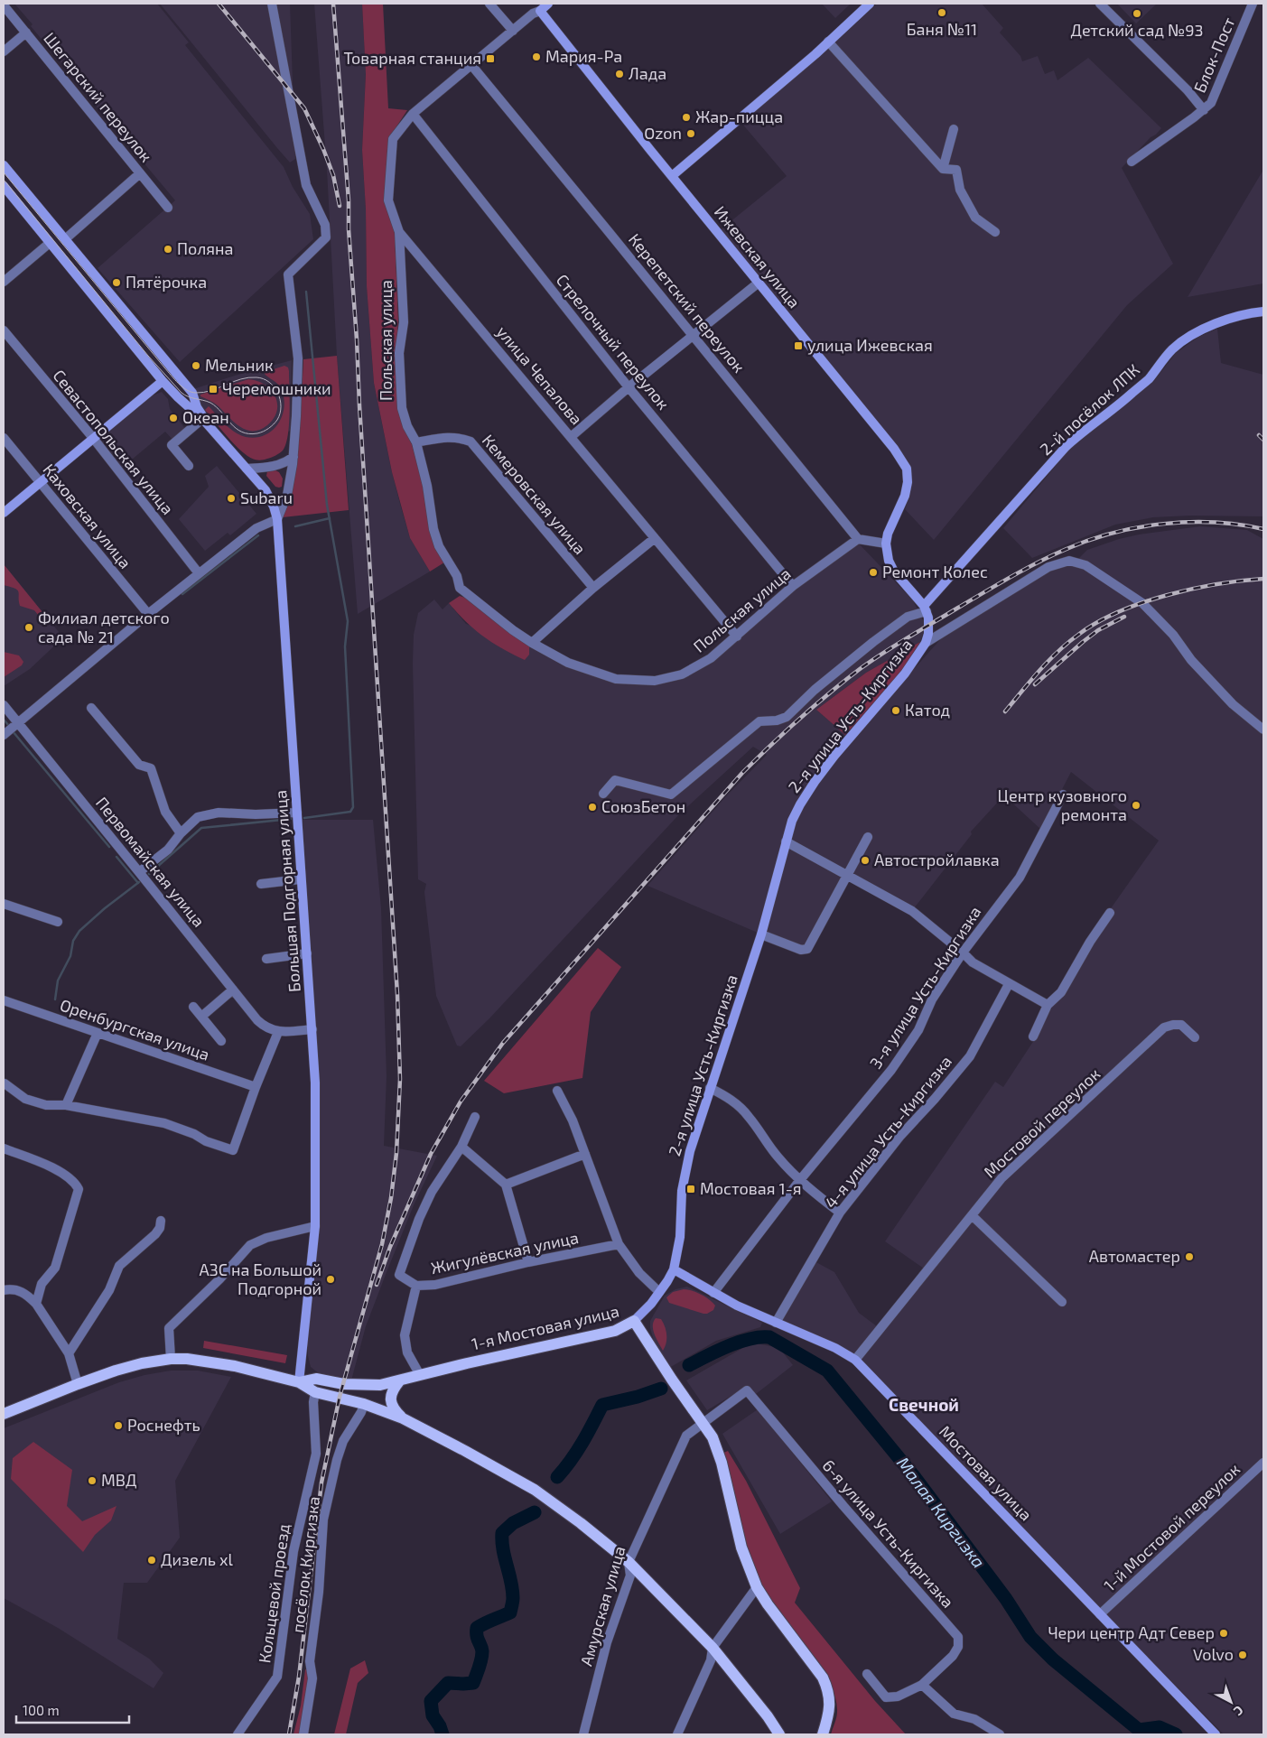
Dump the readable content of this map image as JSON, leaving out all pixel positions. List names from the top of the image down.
{
  "streets": {
    "main road": [
      "Ижевская улица",
      "2-й посёлок ЛПК",
      "2-я улица Усть-Киргизка",
      "Большая Подгорная улица",
      "1-я Мостовая улица",
      "Мостовая улица"
    ],
    "street": [
      "Блок-Пост",
      "Шегарский переулок",
      "Керепетский переулок",
      "Польская улица",
      "Стрелочный переулок",
      "улица Чепалова",
      "Севастопольская улица",
      "Кемеровская улица",
      "Каховская улица",
      "Первомайская улица",
      "3-я улица Усть-Киргизка",
      "Оренбургская улица",
      "Мостовой переулок",
      "4-я улица Усть-Киргизка",
      "Жигулёвская улица",
      "1-й Мостовой переулок",
      "6-я улица Усть-Киргизка",
      "посёлок Киргизка",
      "Кольцевой проезд",
      "Амурская улица"
    ]
  },
  "crossings": [
    ["Ижевская улица", "улица Чепалова"],
    ["Керепетский переулок", "Польская улица"],
    ["Керепетский переулок", "улица Чепалова"],
    ["Польская улица", "Стрелочный переулок"],
    ["Польская улица", "улица Чепалова"],
    ["Польская улица", "Кемеровская улица"],
    ["Стрелочный переулок", "улица Чепалова"],
    ["2-я улица Усть-Киргизка", "1-я Мостовая улица"],
    ["2-я улица Усть-Киргизка", "Мостовая улица"],
    ["Большая Подгорная улица", "1-я Мостовая улица"],
    ["3-я улица Усть-Киргизка", "Мостовая улица"],
    ["Мостовой переулок", "Мостовая улица"],
    ["4-я улица Усть-Киргизка", "Мостовая улица"],
    ["1-я Мостовая улица", "Мостовая улица"],
    ["Мостовая улица", "1-й Мостовой переулок"],
    ["6-я улица Усть-Киргизка", "Амурская улица"]
  ],
  "districts": ["Свечной"],
  "water": ["Малая Киргизка"],
  "places": {
    "other": [
      "Баня №11",
      "Детский сад №93",
      "Мария-Ра",
      "Лада",
      "Жар-пицца",
      "Ozon",
      "Поляна",
      "Пятёрочка",
      "Мельник",
      "Океан",
      "Subaru",
      "Ремонт Колес",
      "Филиал детского сада № 21",
      "Катод",
      "Центр кузовного ремонта",
      "СоюзБетон",
      "Автостройлавка",
      "Автомастер",
      "АЗС на Большой Подгорной",
      "Роснефть",
      "МВД",
      "Дизель xl",
      "Чери центр Адт Север",
      "Volvo"
    ],
    "transit": [
      "Товарная cтанция",
      "улица Ижевская",
      "Черемошники",
      "Мостовая 1-я"
    ]
  },
  "scale_bar": "100 m",
  "north": "bottom right"
}
